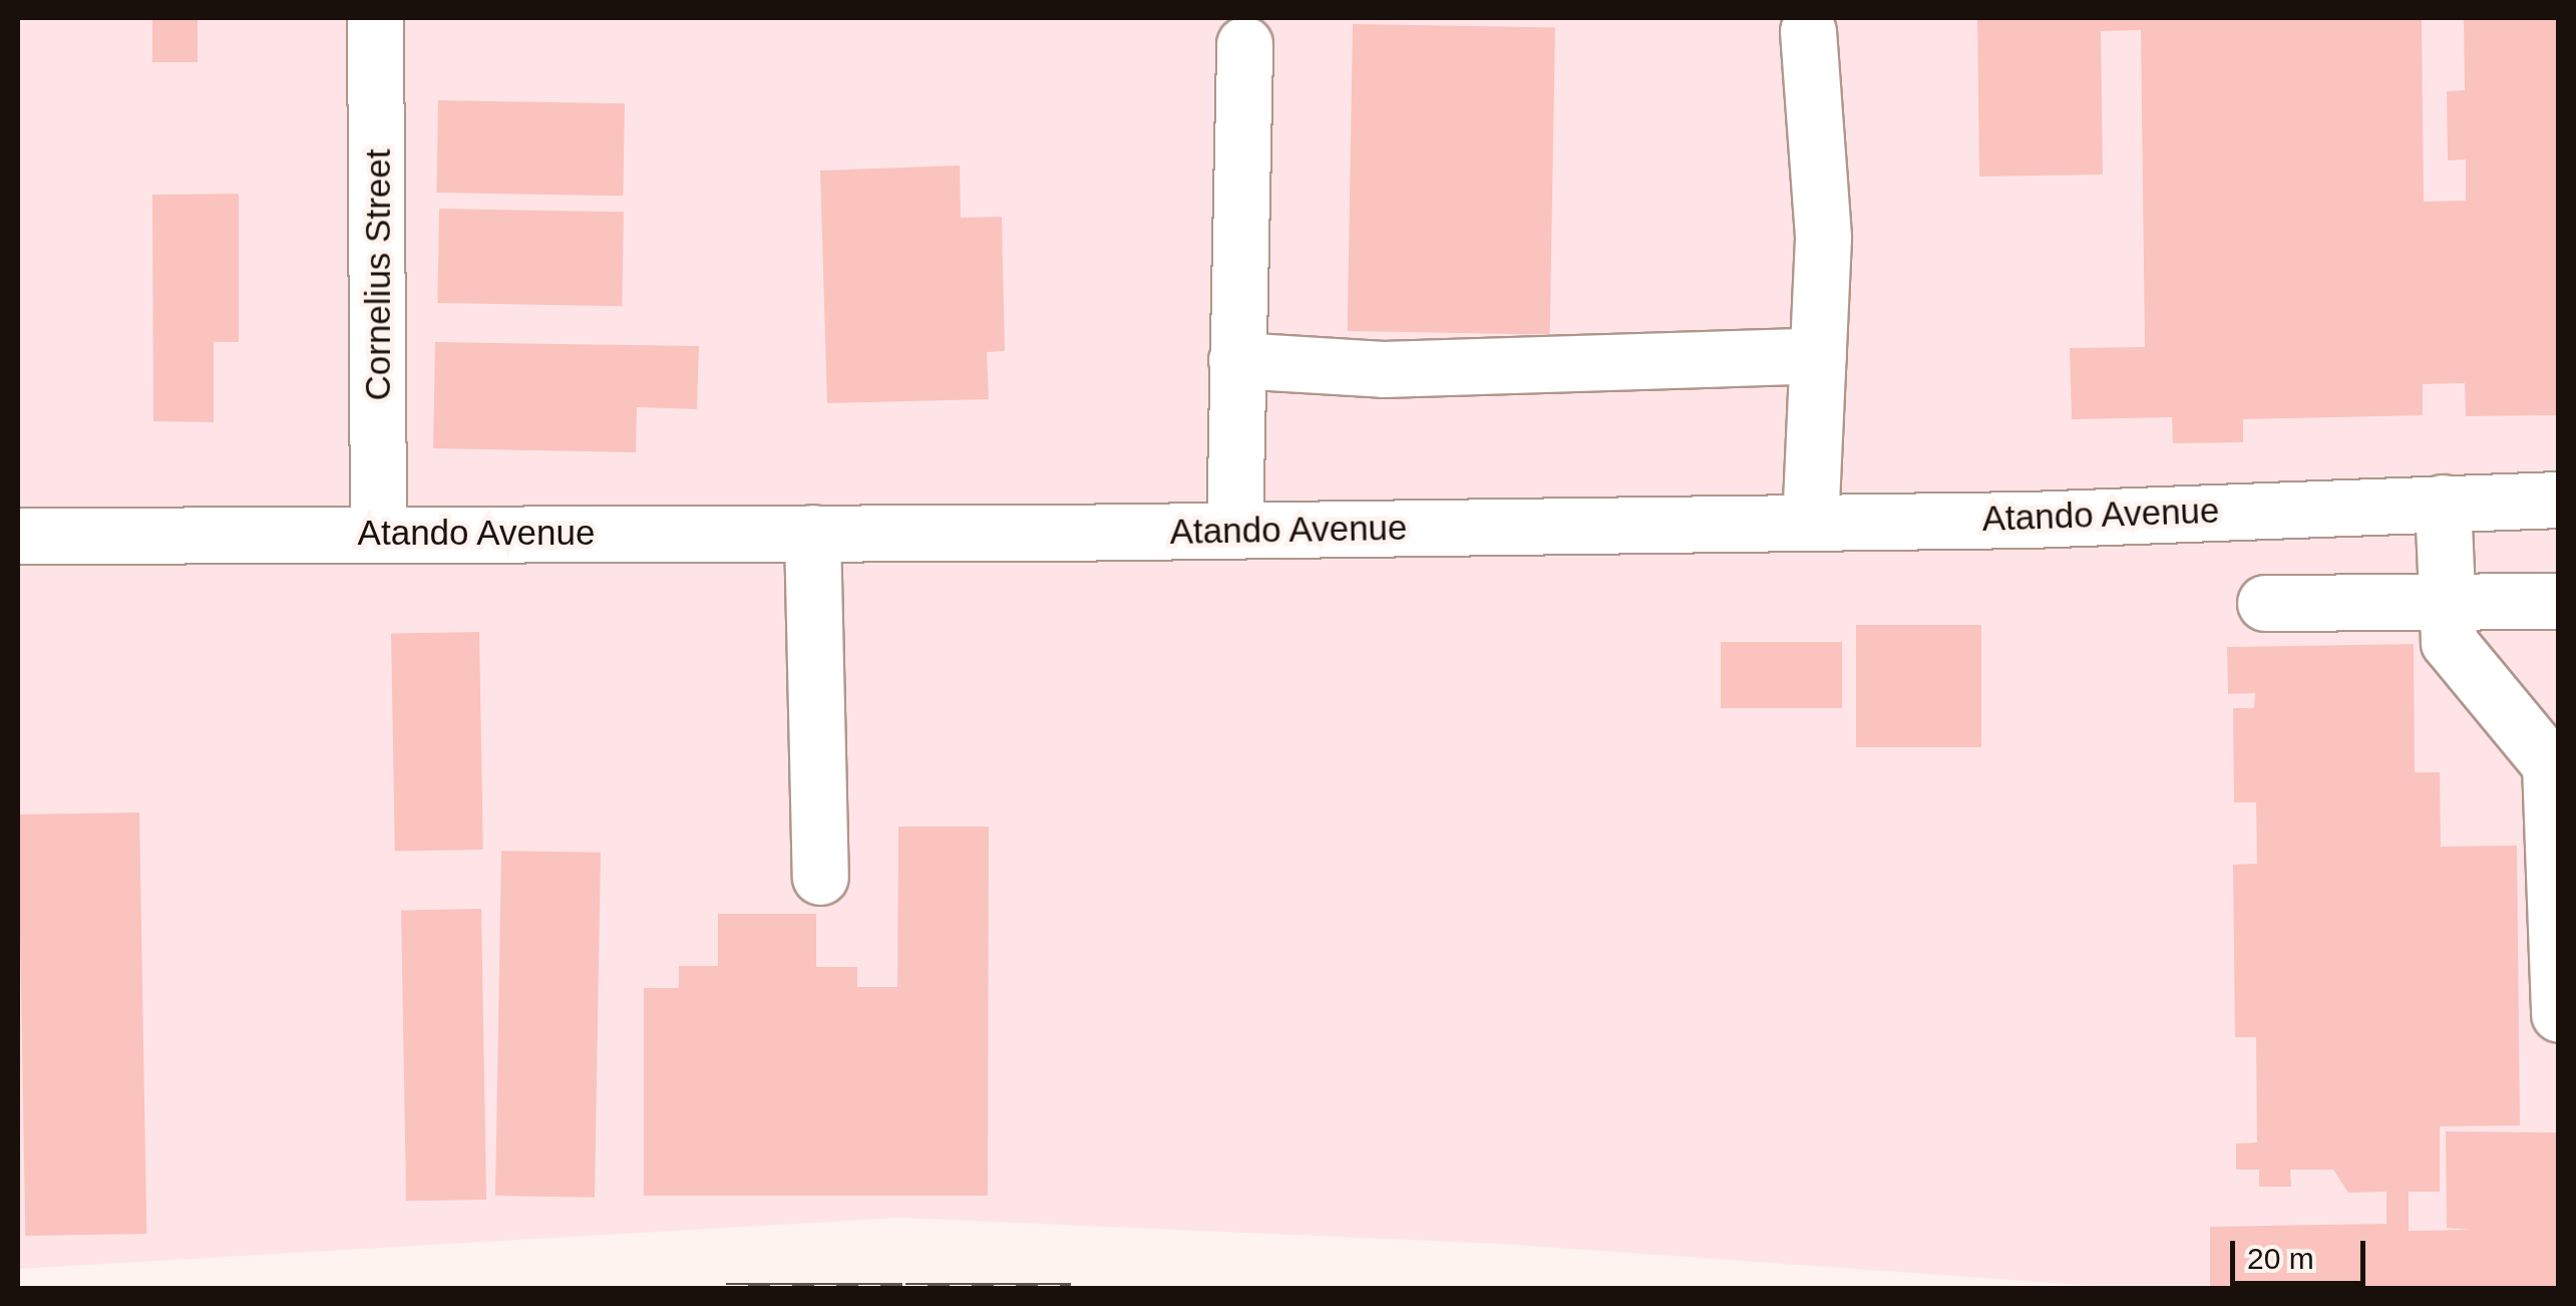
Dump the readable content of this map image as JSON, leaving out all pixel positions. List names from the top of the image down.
{
  "streets": {
    "main road": ["Cornelius Street", "Atando Avenue"]
  },
  "crossings": [
    ["Cornelius Street", "Atando Avenue"]
  ],
  "scale_bar": "20 m"
}
